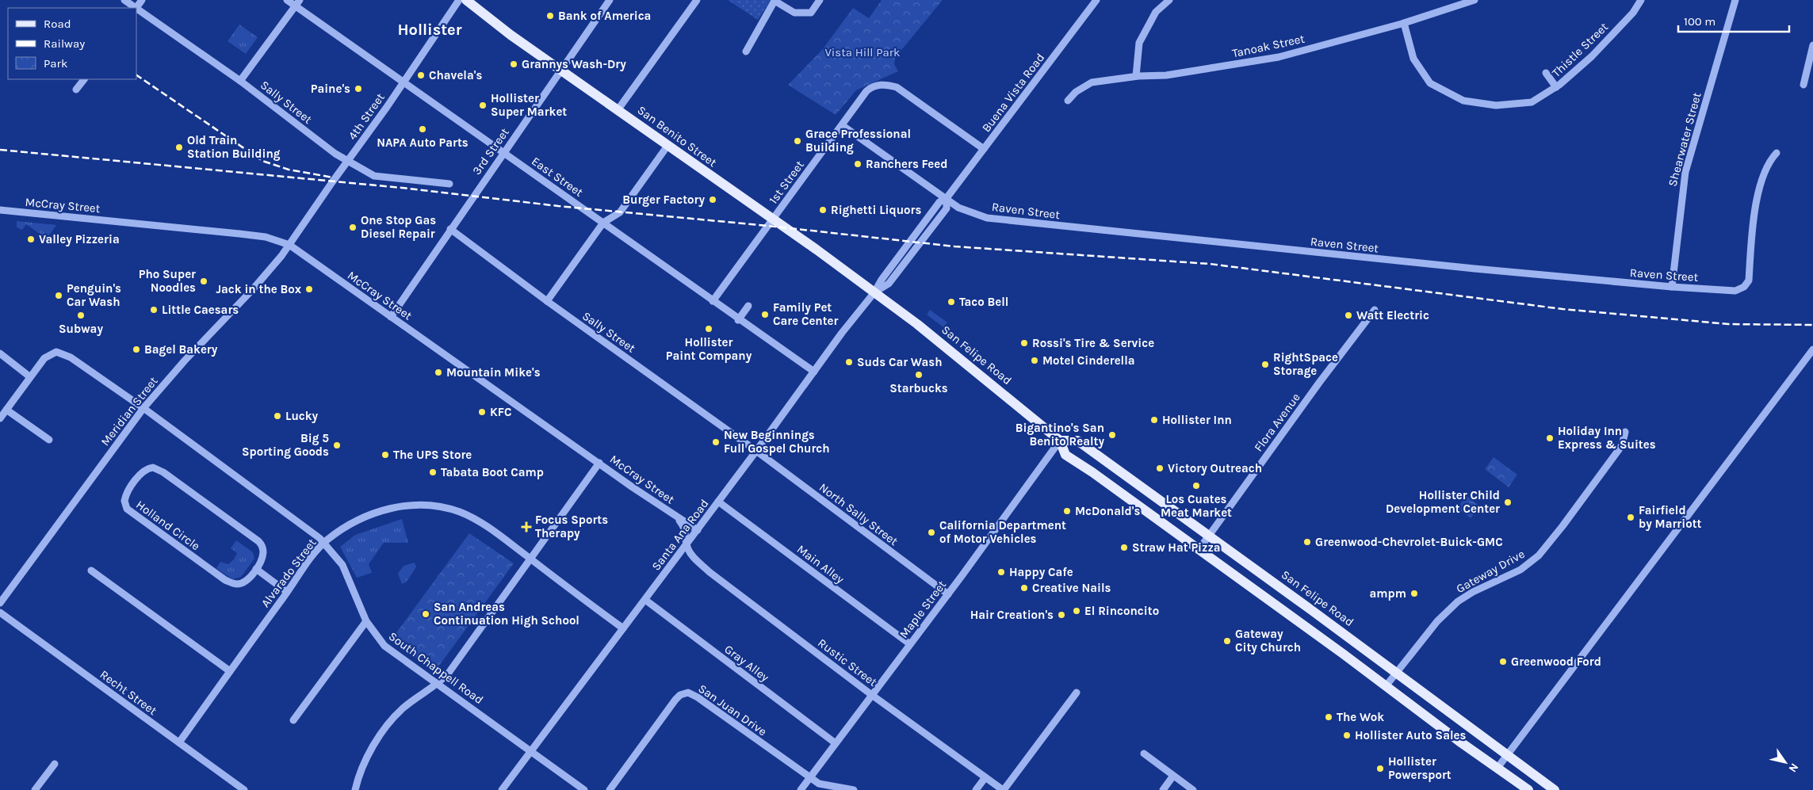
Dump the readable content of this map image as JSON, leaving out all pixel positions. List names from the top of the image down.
{
  "streets": {
    "main road": ["San Benito Street", "San Felipe Road"],
    "street": [
      "Tanoak Street",
      "Thistle Street",
      "Buena Vista Road",
      "Sally Street",
      "4th Street",
      "Shearwater Street",
      "3rd Street",
      "East Street",
      "1st Street",
      "McCray Street",
      "Raven Street",
      "Meridian Street",
      "Flora Avenue",
      "North Sally Street",
      "Holland Circle",
      "Santa Ana Road",
      "Main Alley",
      "Gateway Drive",
      "Alvarado Street",
      "Maple Street",
      "Rustic Street",
      "Gray Alley",
      "South Chappell Road",
      "Recht Street",
      "San Juan Drive"
    ]
  },
  "crossings": [
    ["Tanoak Street", "Thistle Street"],
    ["Buena Vista Road", "San Benito Street"],
    ["Buena Vista Road", "1st Street"],
    ["Buena Vista Road", "Raven Street"],
    ["Buena Vista Road", "San Felipe Road"],
    ["Buena Vista Road", "Santa Ana Road"],
    ["Sally Street", "4th Street"],
    ["Sally Street", "3rd Street"],
    ["Sally Street", "North Sally Street"],
    ["Sally Street", "Santa Ana Road"],
    ["4th Street", "East Street"],
    ["4th Street", "McCray Street"],
    ["4th Street", "Meridian Street"],
    ["San Benito Street", "3rd Street"],
    ["San Benito Street", "1st Street"],
    ["San Benito Street", "San Felipe Road"],
    ["San Benito Street", "Santa Ana Road"],
    ["Shearwater Street", "Raven Street"],
    ["3rd Street", "East Street"],
    ["3rd Street", "McCray Street"],
    ["East Street", "1st Street"],
    ["East Street", "Santa Ana Road"],
    ["1st Street", "Raven Street"],
    ["McCray Street", "Meridian Street"],
    ["McCray Street", "Santa Ana Road"],
    ["San Felipe Road", "Flora Avenue"],
    ["San Felipe Road", "Santa Ana Road"],
    ["San Felipe Road", "Gateway Drive"],
    ["San Felipe Road", "Maple Street"],
    ["Meridian Street", "South Chappell Road"],
    ["North Sally Street", "Santa Ana Road"],
    ["North Sally Street", "Maple Street"],
    ["Santa Ana Road", "Main Alley"],
    ["Santa Ana Road", "Alvarado Street"],
    ["Santa Ana Road", "Rustic Street"],
    ["Santa Ana Road", "Gray Alley"],
    ["Santa Ana Road", "South Chappell Road"],
    ["Main Alley", "Maple Street"],
    ["Alvarado Street", "South Chappell Road"],
    ["Alvarado Street", "Recht Street"],
    ["Maple Street", "Rustic Street"],
    ["Maple Street", "Gray Alley"],
    ["Maple Street", "San Juan Drive"]
  ],
  "districts": ["Hollister"],
  "parks": ["Vista Hill Park"],
  "places": {
    "other": [
      "Bank of America",
      "Grannys Wash-Dry",
      "Chavela's",
      "Paine's",
      "Hollister Super Market",
      "NAPA Auto Parts",
      "Grace Professional Building",
      "Old Train Station Building",
      "Ranchers Feed",
      "Burger Factory",
      "Righetti Liquors",
      "One Stop Gas Diesel Repair",
      "Valley Pizzeria",
      "Pho Super Noodles",
      "Jack in the Box",
      "Penguin's Car Wash",
      "Taco Bell",
      "Little Caesars",
      "Family Pet Care Center",
      "Subway",
      "Watt Electric",
      "Hollister Paint Company",
      "Rossi's Tire & Service",
      "Bagel Bakery",
      "Motel Cinderella",
      "Suds Car Wash",
      "RightSpace Storage",
      "Mountain Mike's",
      "Starbucks",
      "KFC",
      "Lucky",
      "Hollister Inn",
      "Bigantino's San Benito Realty",
      "Holiday Inn Express & Suites",
      "New Beginnings Full Gospel Church",
      "Big 5 Sporting Goods",
      "The UPS Store",
      "Victory Outreach",
      "Tabata Boot Camp",
      "Los Cuates Meat Market",
      "Hollister Child Development Center",
      "McDonald's",
      "Fairfield by Marriott",
      "California Department of Motor Vehicles",
      "Greenwood-Chevrolet-Buick-GMC",
      "Straw Hat Pizza",
      "Happy Cafe",
      "Creative Nails",
      "ampm",
      "El Rinconcito",
      "San Andreas Continuation High School",
      "Hair Creation's",
      "Gateway City Church",
      "Greenwood Ford",
      "The Wok",
      "Hollister Auto Sales",
      "Hollister Powersport"
    ],
    "health": ["Focus Sports Therapy"]
  },
  "legend": ["Road", "Railway", "Park"],
  "scale_bar": "100 m",
  "north": "bottom right"
}
